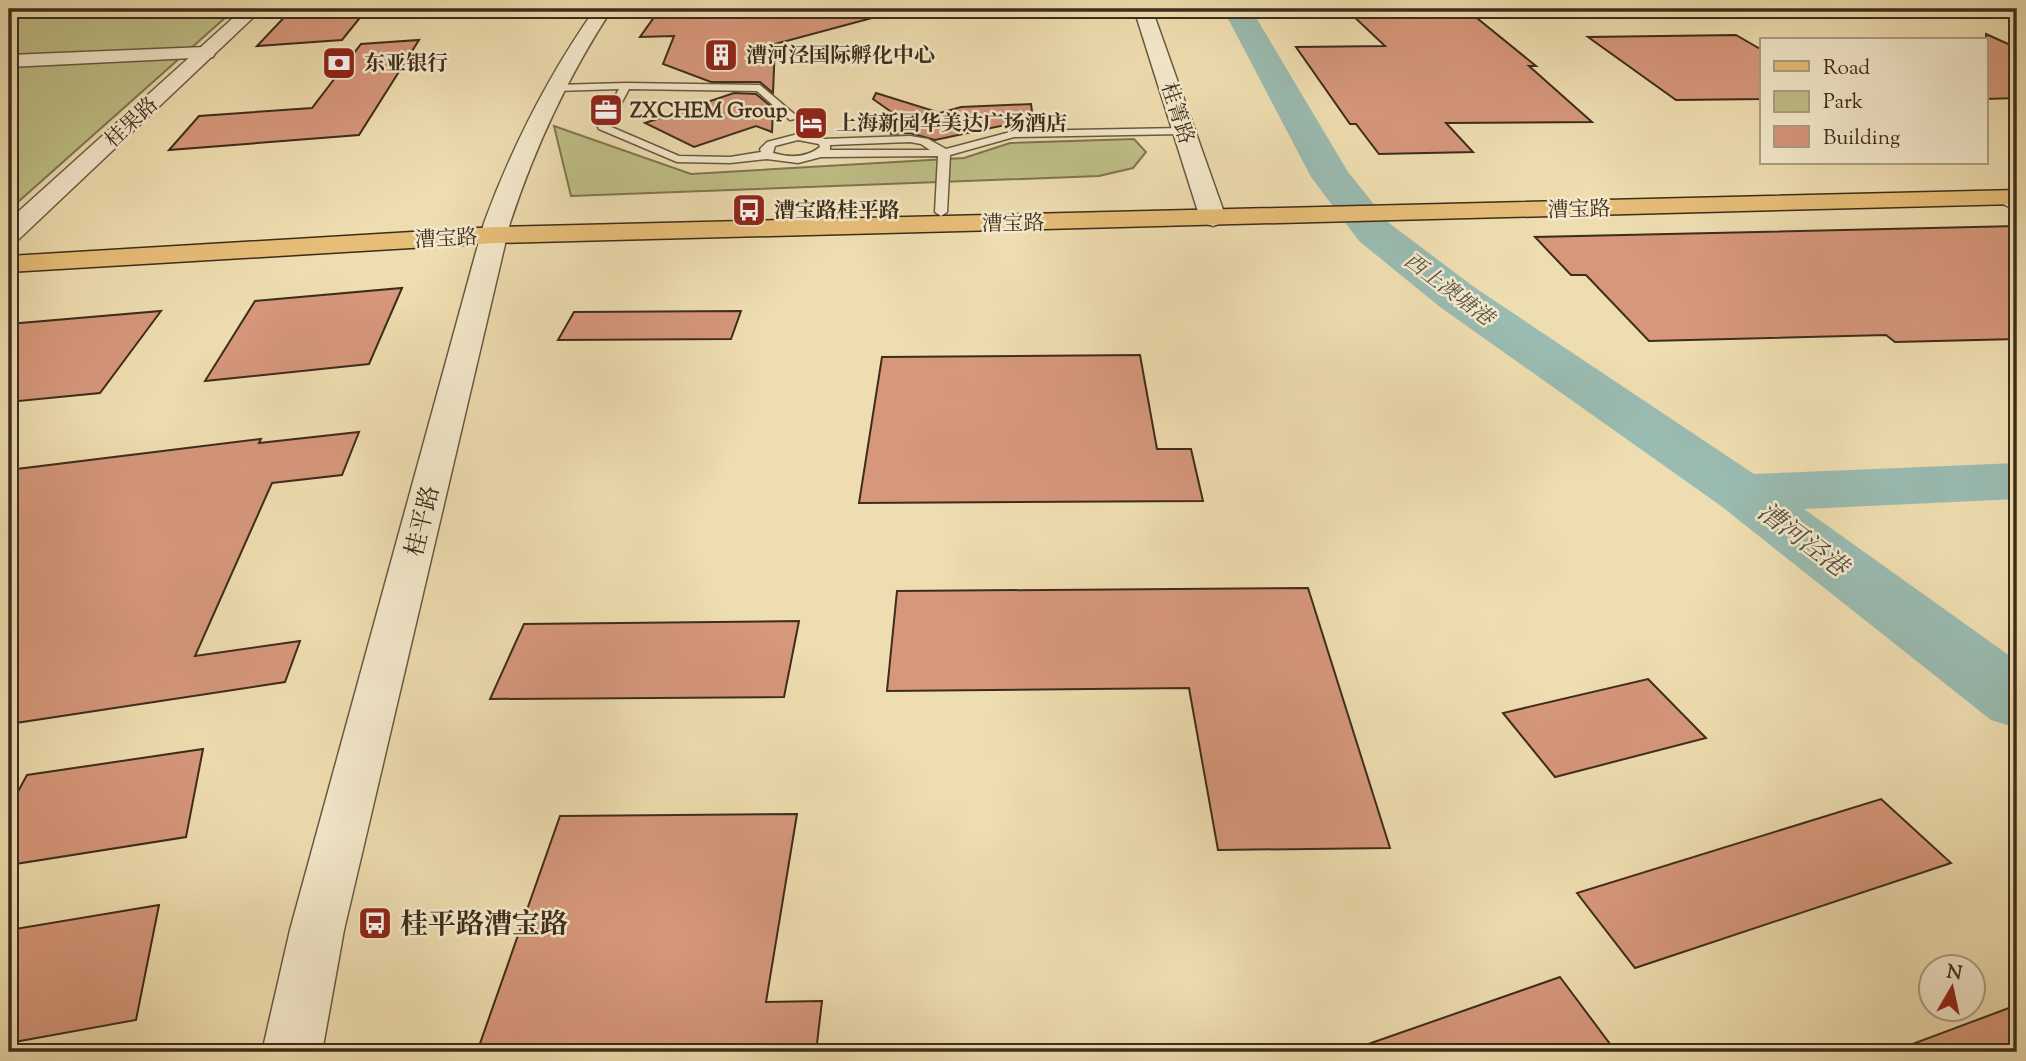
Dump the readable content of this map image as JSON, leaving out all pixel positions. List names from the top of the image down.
{
  "streets": {
    "main road": ["漕宝路"],
    "street": ["桂箐路", "桂果路", "桂平路"]
  },
  "crossings": [
    ["桂箐路", "漕宝路"],
    ["漕宝路", "桂平路"]
  ],
  "water": ["西上澳塘港", "漕河泾港"],
  "places": {
    "building": ["漕河泾国际孵化中心"],
    "bank": ["东亚银行"],
    "office": ["ZXCHEM Group"],
    "hotel": ["上海新园华美达广场酒店"],
    "bus stop": ["漕宝路桂平路", "桂平路漕宝路"]
  },
  "legend": ["Road", "Park", "Building"],
  "north": "top"
}
